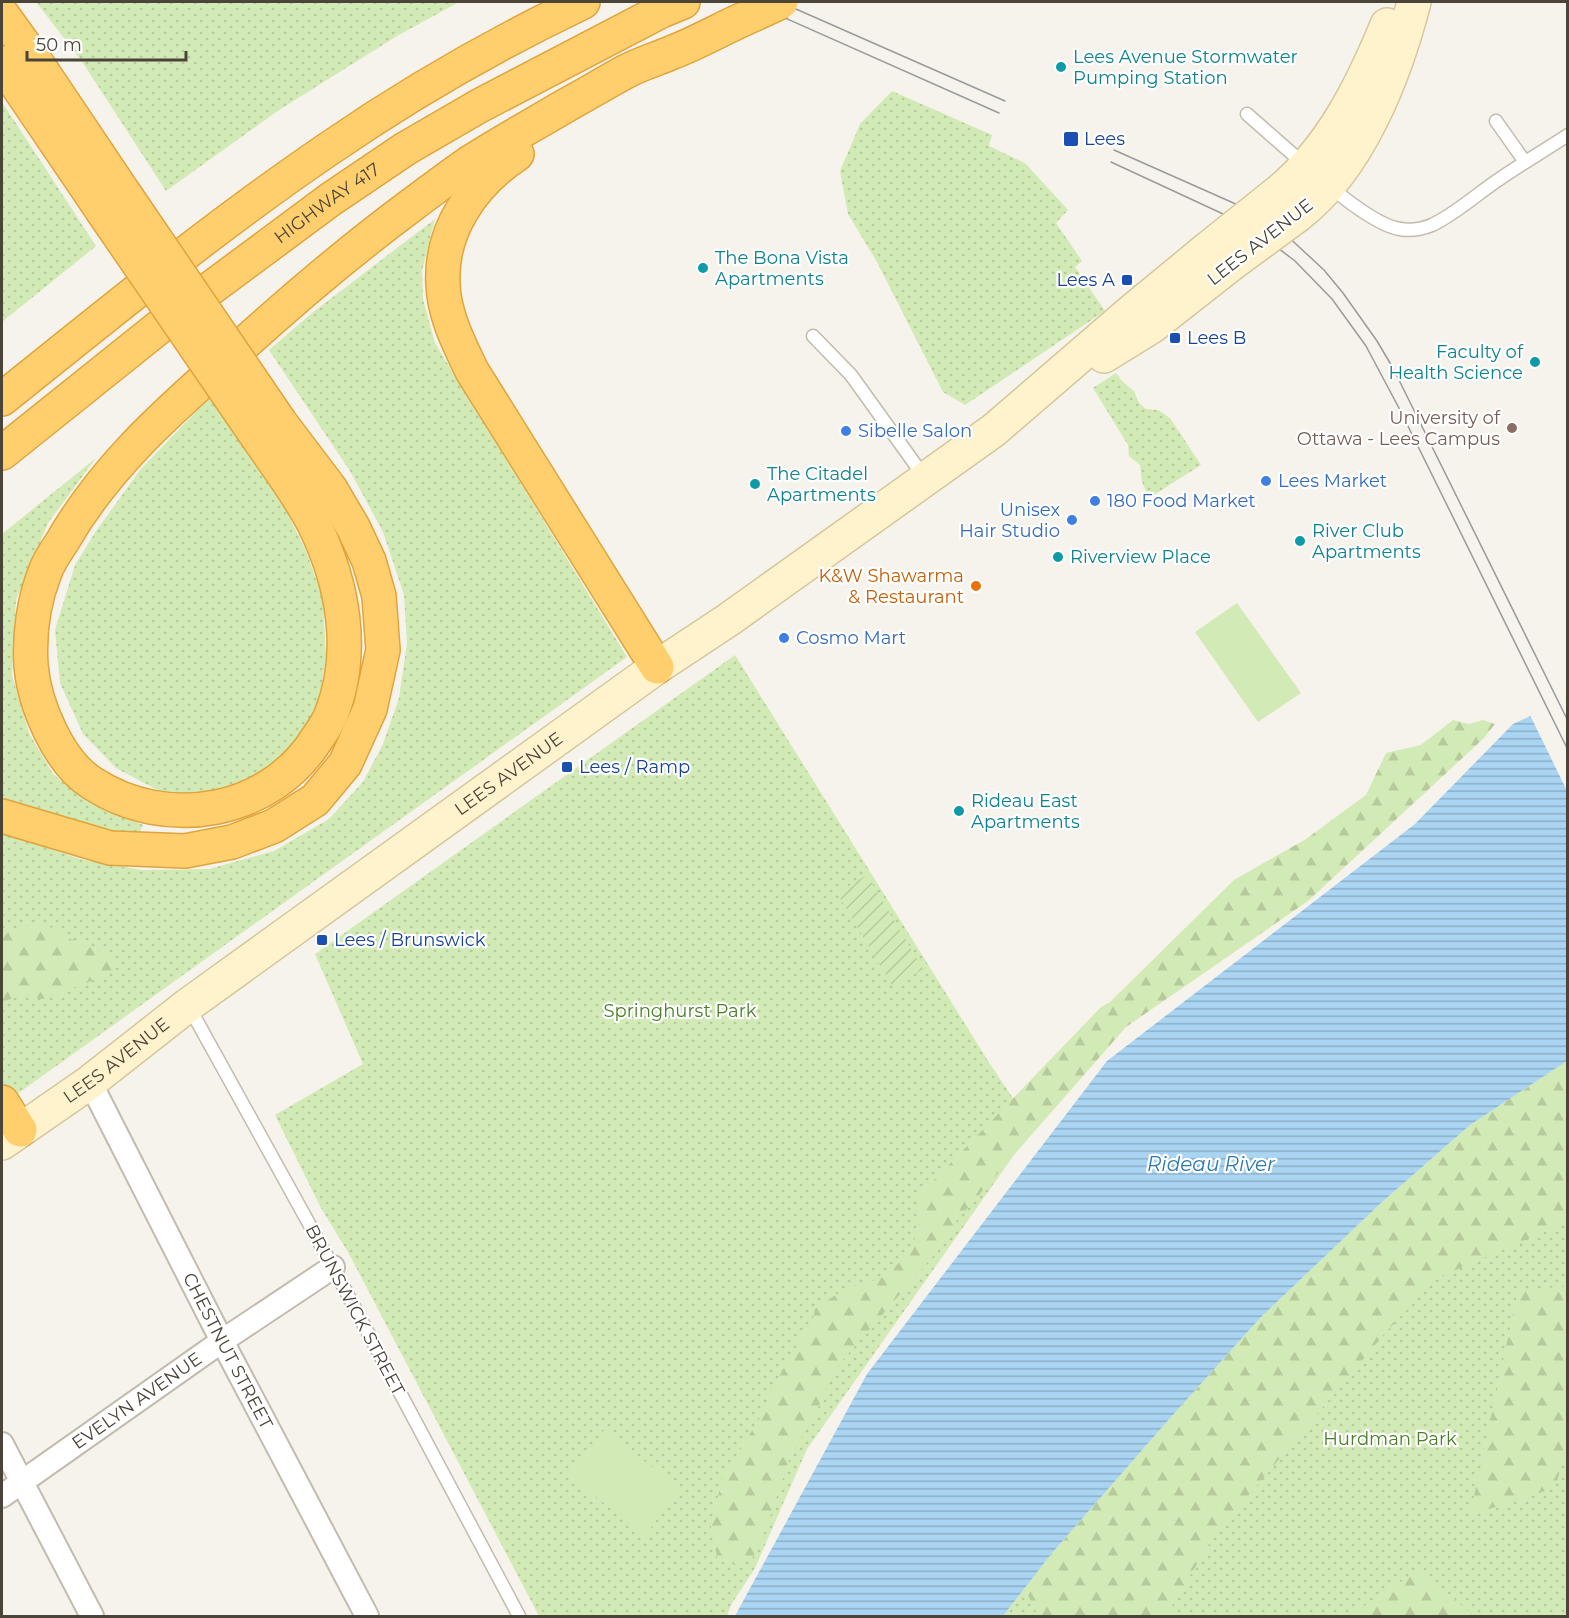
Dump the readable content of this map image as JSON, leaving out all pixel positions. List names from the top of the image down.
{
  "streets": {
    "highway": ["HIGHWAY 417"],
    "main road": ["LEES AVENUE"],
    "street": ["CHESTNUT STREET", "EVELYN AVENUE"],
    "lane": ["BRUNSWICK STREET"]
  },
  "crossings": [
    ["LEES AVENUE", "BRUNSWICK STREET"],
    ["LEES AVENUE", "CHESTNUT STREET"],
    ["BRUNSWICK STREET", "EVELYN AVENUE"],
    ["CHESTNUT STREET", "EVELYN AVENUE"]
  ],
  "water": ["Rideau River"],
  "parks": ["Springhurst Park", "Hurdman Park"],
  "places": {
    "other": [
      "Lees Avenue Stormwater Pumping Station",
      "The Bona Vista Apartments",
      "Faculty of Health Science",
      "University of Ottawa - Lees Campus",
      "Sibelle Salon",
      "Lees Market",
      "The Citadel Apartments",
      "180 Food Market",
      "Unisex Hair Studio",
      "River Club Apartments",
      "Riverview Place",
      "K&W Shawarma & Restaurant",
      "Cosmo Mart",
      "Rideau East Apartments"
    ],
    "transit": [
      "Lees",
      "Lees A",
      "Lees B",
      "Lees / Ramp",
      "Lees / Brunswick"
    ]
  },
  "scale_bar": "50 m"
}
